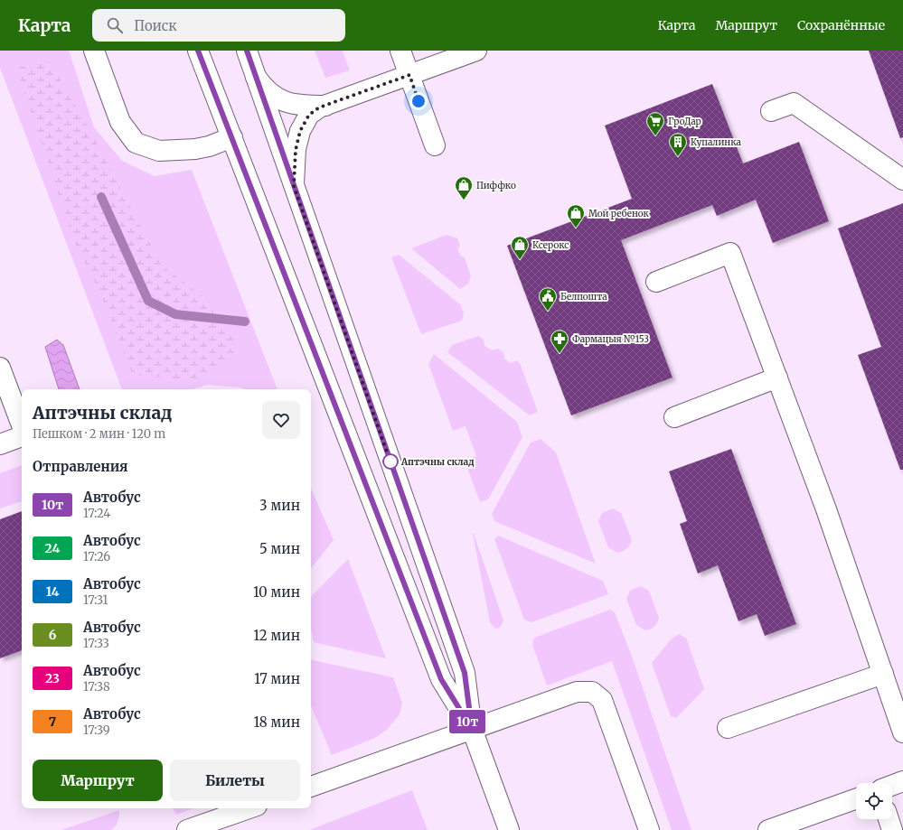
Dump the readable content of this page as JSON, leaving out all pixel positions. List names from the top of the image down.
{
  "places": {
    "supermarket": ["ГроДар"],
    "building": ["Купалинка"],
    "shop": ["Пиффко", "Мой ребенок", "Ксерокс"],
    "public building": ["Белпошта"],
    "pharmacy": ["Фармацыя №153"],
    "other": ["Аптэчны склад"]
  },
  "lines": ["bus line 10т"],
  "page": {
    "header": "Карта",
    "search": "Поиск",
    "nav": ["Карта", "Маршрут", "Сохранённые"],
    "on_map": "10т",
    "heading": [
      ["Аптэчны склад", "Пешком · 2 мин · 120 m"],
      "Отправления"
    ],
    "list": [
      {
        "mark": "10т",
        "name": "Автобус",
        "note": "17:24",
        "value": "3 мин"
      },
      {
        "mark": "24",
        "name": "Автобус",
        "note": "17:26",
        "value": "5 мин"
      },
      {
        "mark": "14",
        "name": "Автобус",
        "note": "17:31",
        "value": "10 мин"
      },
      {
        "mark": "6",
        "name": "Автобус",
        "note": "17:33",
        "value": "12 мин"
      },
      {
        "mark": "23",
        "name": "Автобус",
        "note": "17:38",
        "value": "17 мин"
      },
      {
        "mark": "7",
        "name": "Автобус",
        "note": "17:39",
        "value": "18 мин"
      }
    ],
    "buttons": ["Маршрут", "Билеты"]
  }
}
